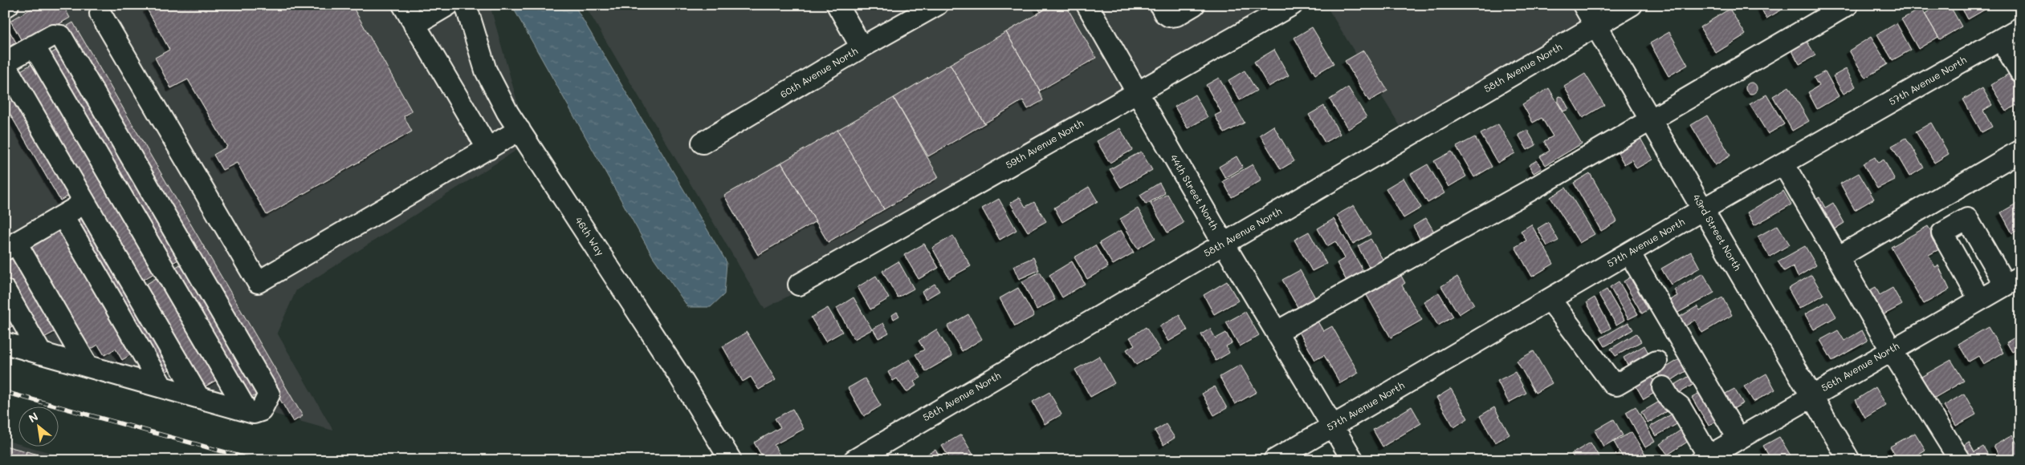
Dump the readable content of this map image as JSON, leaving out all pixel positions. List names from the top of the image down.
{
  "streets": {
    "street": [
      "58th Avenue North",
      "60th Avenue North",
      "57th Avenue North",
      "59th Avenue North",
      "44th Street North",
      "43rd Street North",
      "46th Way",
      "56th Avenue North"
    ]
  },
  "crossings": [
    ["58th Avenue North", "44th Street North"],
    ["58th Avenue North", "43rd Street North"],
    ["57th Avenue North", "44th Street North"],
    ["57th Avenue North", "43rd Street North"],
    ["59th Avenue North", "44th Street North"],
    ["43rd Street North", "56th Avenue North"]
  ],
  "north": "top left"
}
